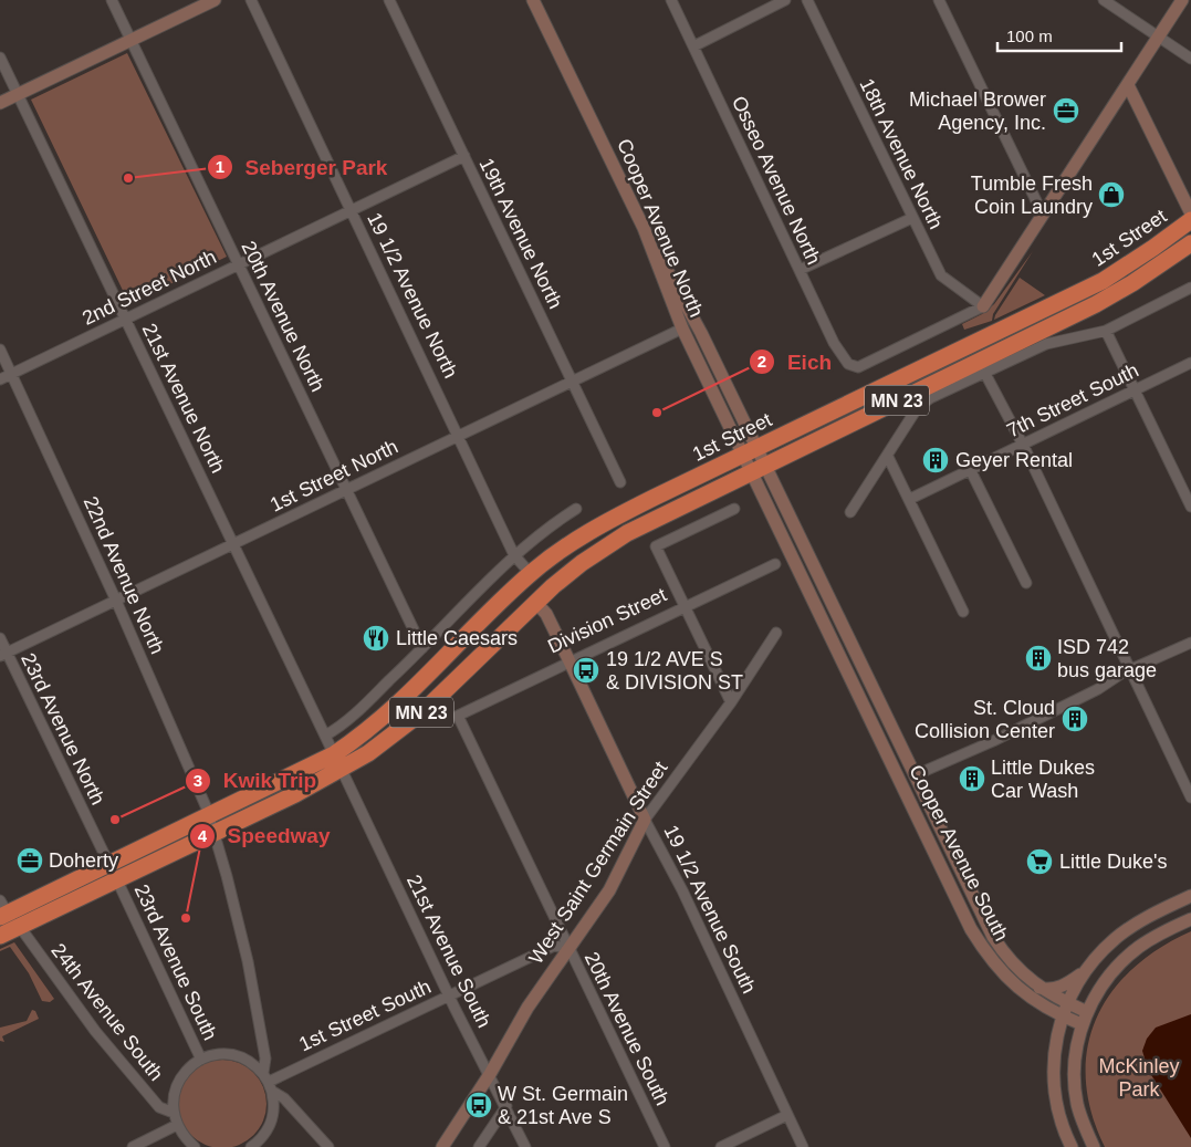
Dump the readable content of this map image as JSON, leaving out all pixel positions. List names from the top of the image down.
{
  "streets": {
    "highway": ["1st Street", "MN 23"],
    "main road": [
      "Cooper Avenue North",
      "Cooper Avenue South",
      "West Saint Germain Street",
      "19 1/2 Avenue South"
    ],
    "street": [
      "18th Avenue North",
      "Osseo Avenue North",
      "19th Avenue North",
      "2nd Street North",
      "19 1/2 Avenue North",
      "20th Avenue North",
      "21st Avenue North",
      "7th Street South",
      "1st Street North",
      "22nd Avenue North",
      "Division Street",
      "23rd Avenue North",
      "21st Avenue South",
      "23rd Avenue South",
      "24th Avenue South",
      "1st Street South",
      "20th Avenue South"
    ]
  },
  "crossings": [
    ["18th Avenue North", "Osseo Avenue North"],
    ["Cooper Avenue North", "1st Street"],
    ["Cooper Avenue North", "1st Street North"],
    ["Cooper Avenue North", "Cooper Avenue South"],
    ["19th Avenue North", "2nd Street North"],
    ["19th Avenue North", "1st Street North"],
    ["1st Street", "19 1/2 Avenue North"],
    ["1st Street", "21st Avenue North"],
    ["1st Street", "MN 23"],
    ["1st Street", "Cooper Avenue South"],
    ["1st Street", "19 1/2 Avenue South"],
    ["1st Street", "21st Avenue South"],
    ["2nd Street North", "19 1/2 Avenue North"],
    ["2nd Street North", "20th Avenue North"],
    ["2nd Street North", "21st Avenue North"],
    ["2nd Street North", "22nd Avenue North"],
    ["19 1/2 Avenue North", "1st Street North"],
    ["20th Avenue North", "1st Street North"],
    ["21st Avenue North", "MN 23"],
    ["21st Avenue North", "1st Street North"],
    ["MN 23", "22nd Avenue North"],
    ["MN 23", "23rd Avenue North"],
    ["MN 23", "21st Avenue South"],
    ["MN 23", "23rd Avenue South"],
    ["MN 23", "24th Avenue South"],
    ["1st Street North", "22nd Avenue North"],
    ["1st Street North", "23rd Avenue North"],
    ["22nd Avenue North", "1st Street South"],
    ["Division Street", "19 1/2 Avenue South"],
    ["Division Street", "20th Avenue South"],
    ["West Saint Germain Street", "19 1/2 Avenue South"],
    ["West Saint Germain Street", "21st Avenue South"],
    ["West Saint Germain Street", "1st Street South"],
    ["West Saint Germain Street", "20th Avenue South"],
    ["21st Avenue South", "1st Street South"],
    ["1st Street South", "20th Avenue South"]
  ],
  "parks": ["McKinley Park"],
  "places": {
    "office": ["Michael Brower Agency, Inc.", "Doherty"],
    "other": [
      "Seberger Park",
      "Eich",
      "Kwik Trip",
      "Speedway"
    ],
    "shop": ["Tumble Fresh Coin Laundry"],
    "building": [
      "Geyer Rental",
      "ISD 742 bus garage",
      "St. Cloud Collision Center",
      "Little Dukes Car Wash"
    ],
    "restaurant": ["Little Caesars"],
    "bus stop": ["19 1/2 AVE S & DIVISION ST", "W St. Germain & 21st Ave S"],
    "supermarket": ["Little Duke's"]
  },
  "scale_bar": "100 m"
}
